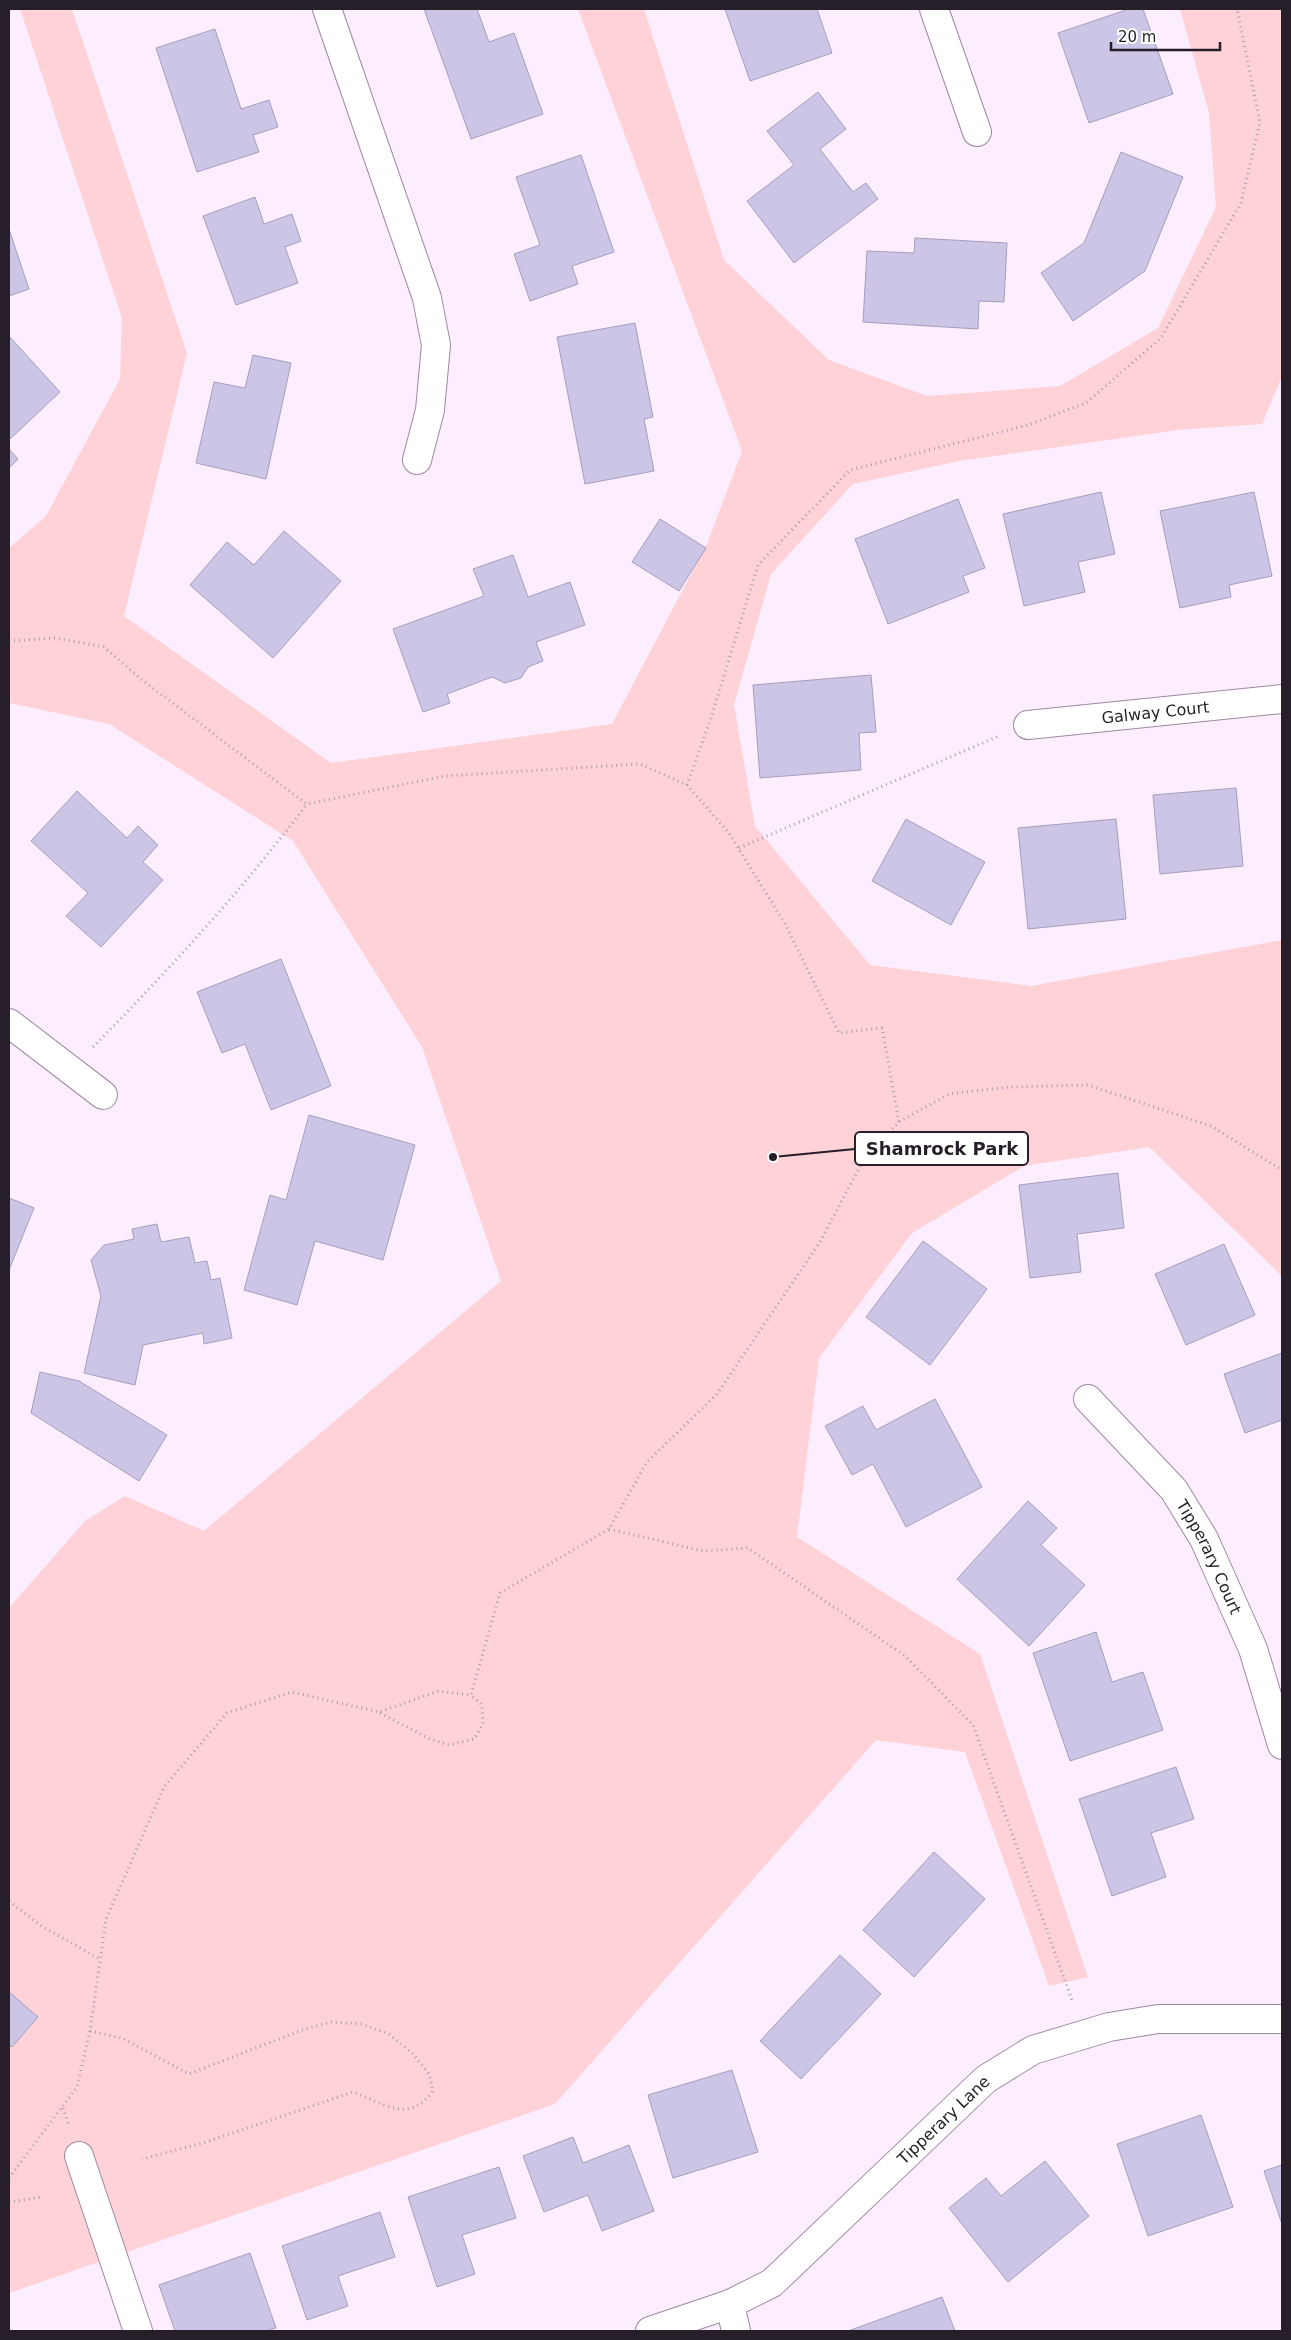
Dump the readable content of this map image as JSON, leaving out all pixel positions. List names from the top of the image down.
{
  "streets": {
    "street": ["Galway Court", "Tipperary Court", "Tipperary Lane"]
  },
  "places": ["Shamrock Park"],
  "scale_bar": "20 m"
}
